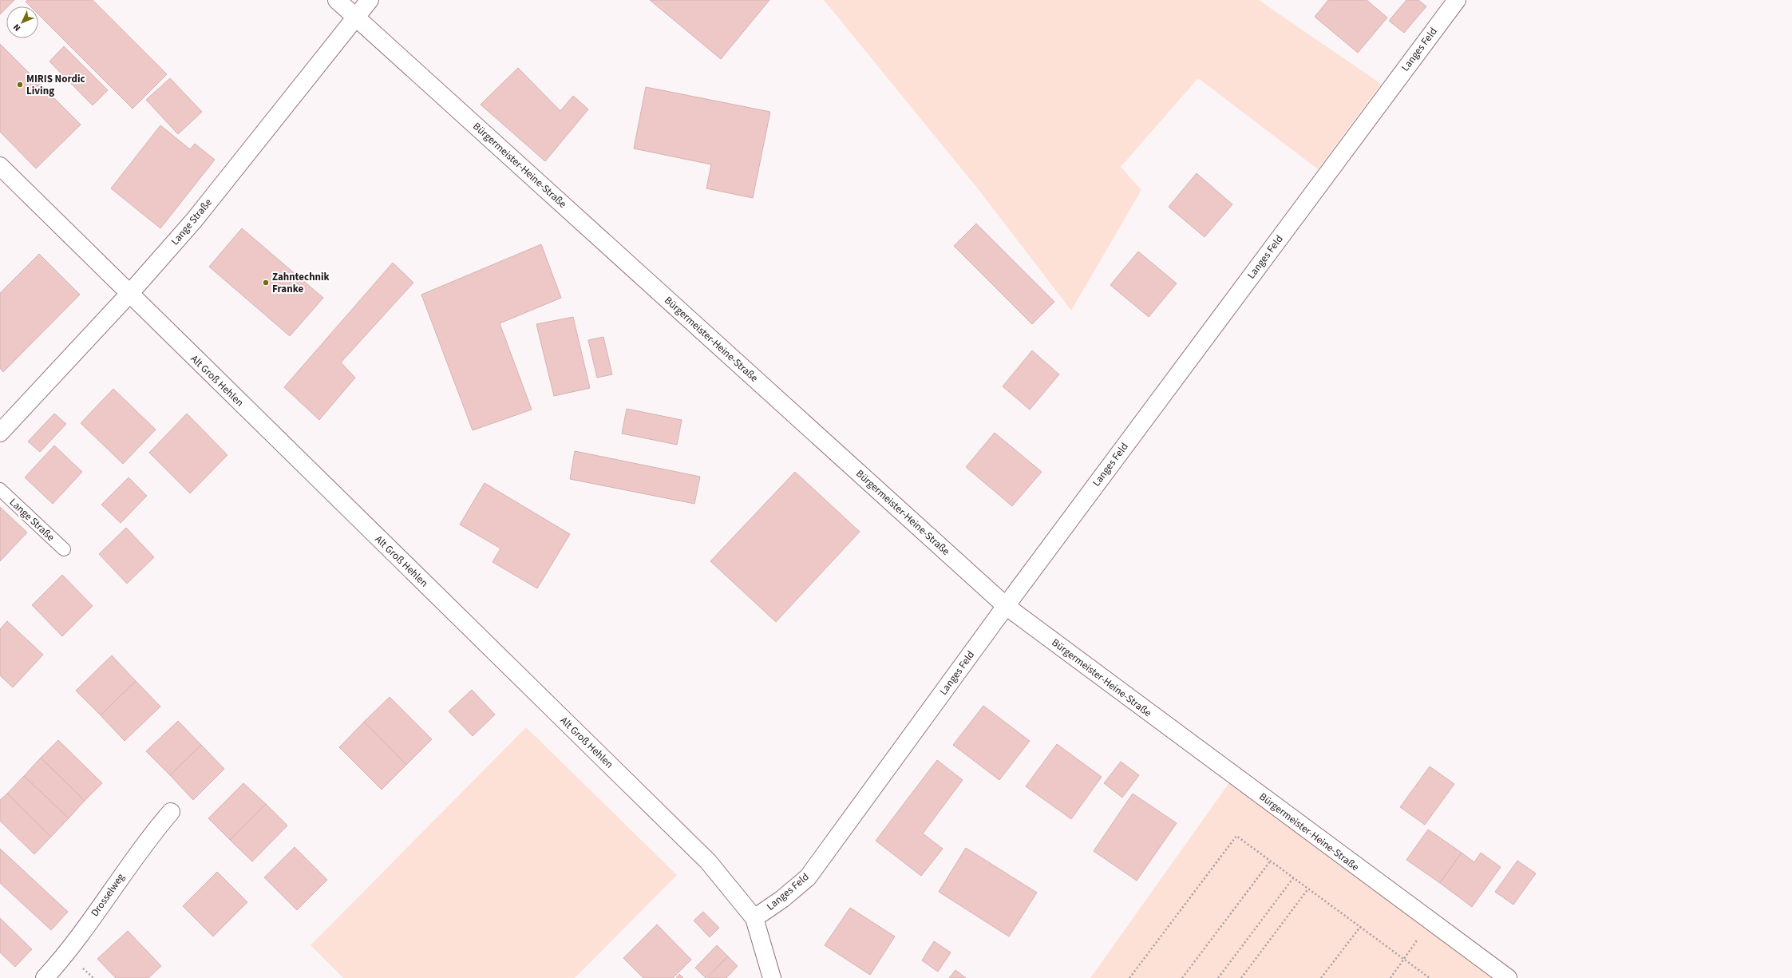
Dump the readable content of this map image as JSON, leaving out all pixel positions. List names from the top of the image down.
{
  "streets": {
    "street": [
      "Langes Feld",
      "Bürgermeister-Heine-Straße",
      "Lange Straße",
      "Alt Groß Hehlen",
      "Drosselweg"
    ]
  },
  "crossings": [
    ["Langes Feld", "Bürgermeister-Heine-Straße"],
    ["Langes Feld", "Alt Groß Hehlen"],
    ["Bürgermeister-Heine-Straße", "Lange Straße"],
    ["Lange Straße", "Alt Groß Hehlen"]
  ],
  "places": ["MIRIS Nordic Living", "Zahntechnik Franke"],
  "north": "bottom left"
}
